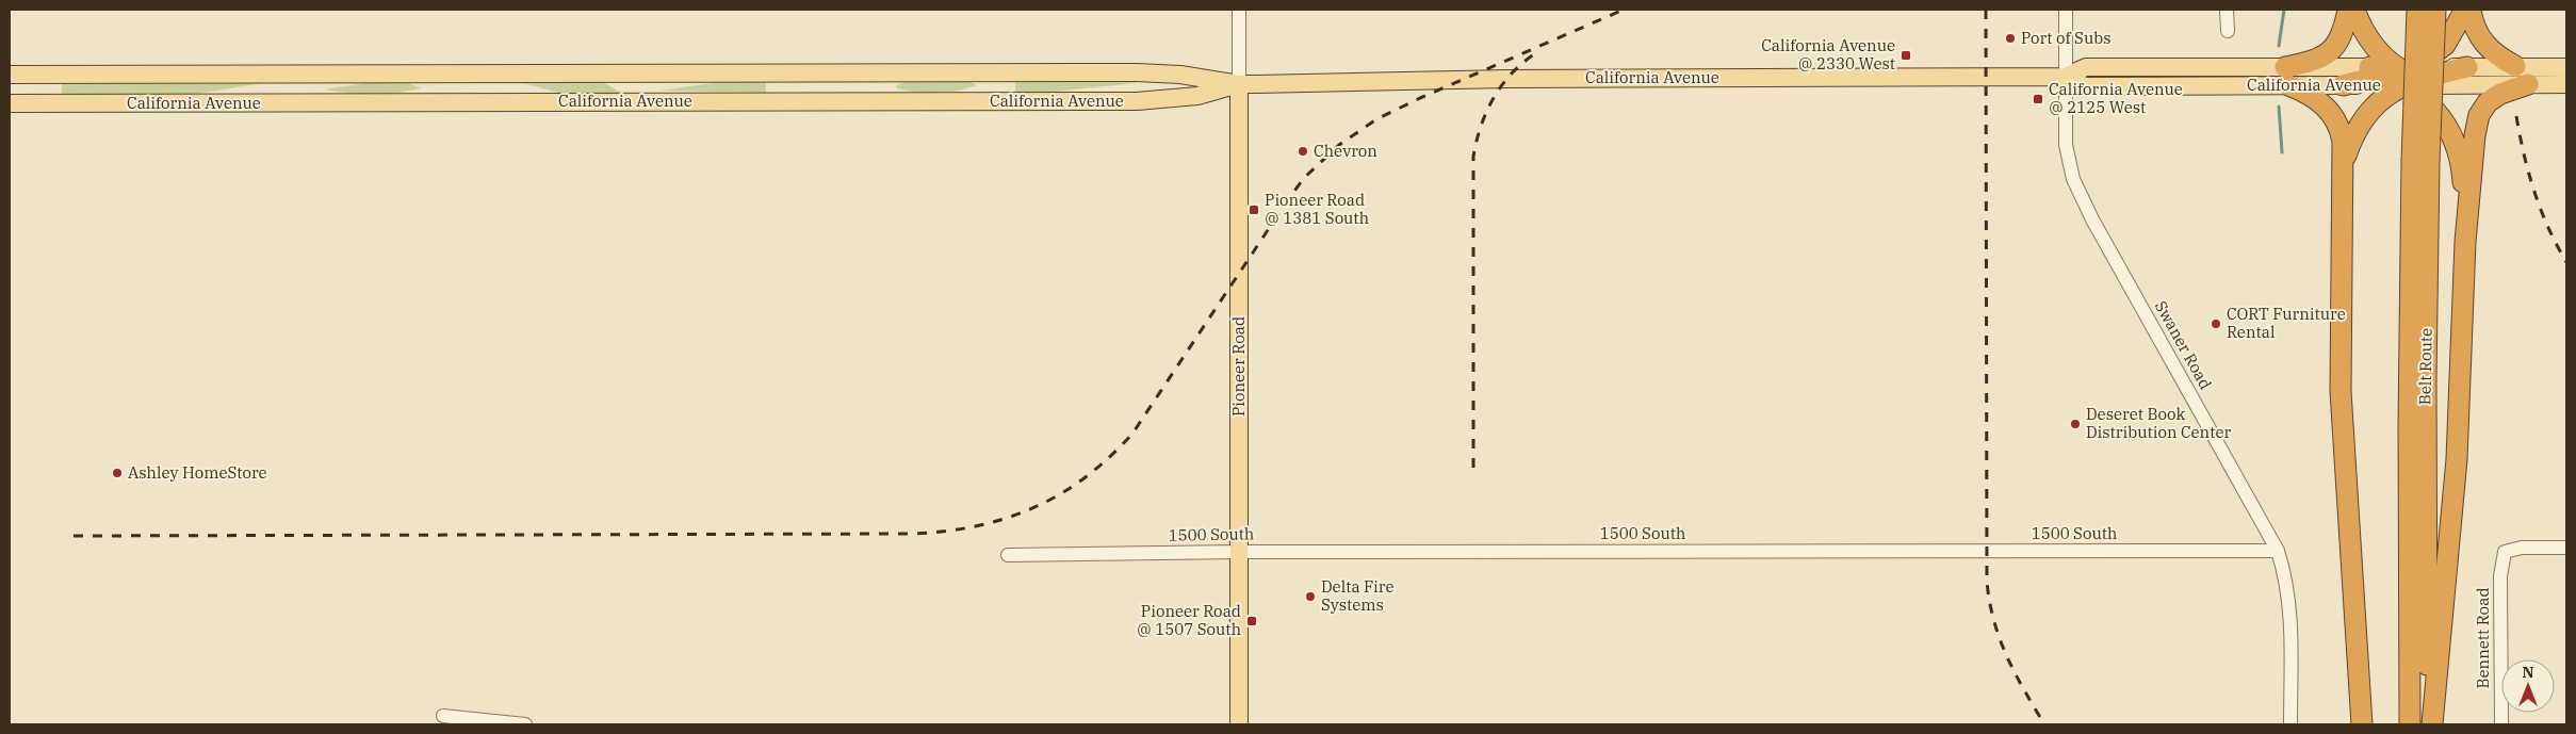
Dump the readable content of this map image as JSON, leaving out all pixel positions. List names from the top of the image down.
{
  "streets": {
    "highway": ["Belt Route"],
    "main road": ["California Avenue", "Pioneer Road"],
    "street": ["Swaner Road", "1500 South", "Bennett Road"]
  },
  "crossings": [
    ["California Avenue", "Swaner Road"],
    ["California Avenue", "Pioneer Road"],
    ["Swaner Road", "1500 South"],
    ["Pioneer Road", "1500 South"]
  ],
  "places": {
    "other": [
      "Port of Subs",
      "Chevron",
      "CORT Furniture Rental",
      "Deseret Book Distribution Center",
      "Ashley HomeStore",
      "Delta Fire Systems"
    ],
    "transit": [
      "California Avenue @ 2330 West",
      "California Avenue @ 2125 West",
      "Pioneer Road @ 1381 South",
      "Pioneer Road @ 1507 South"
    ]
  },
  "north": "top"
}
